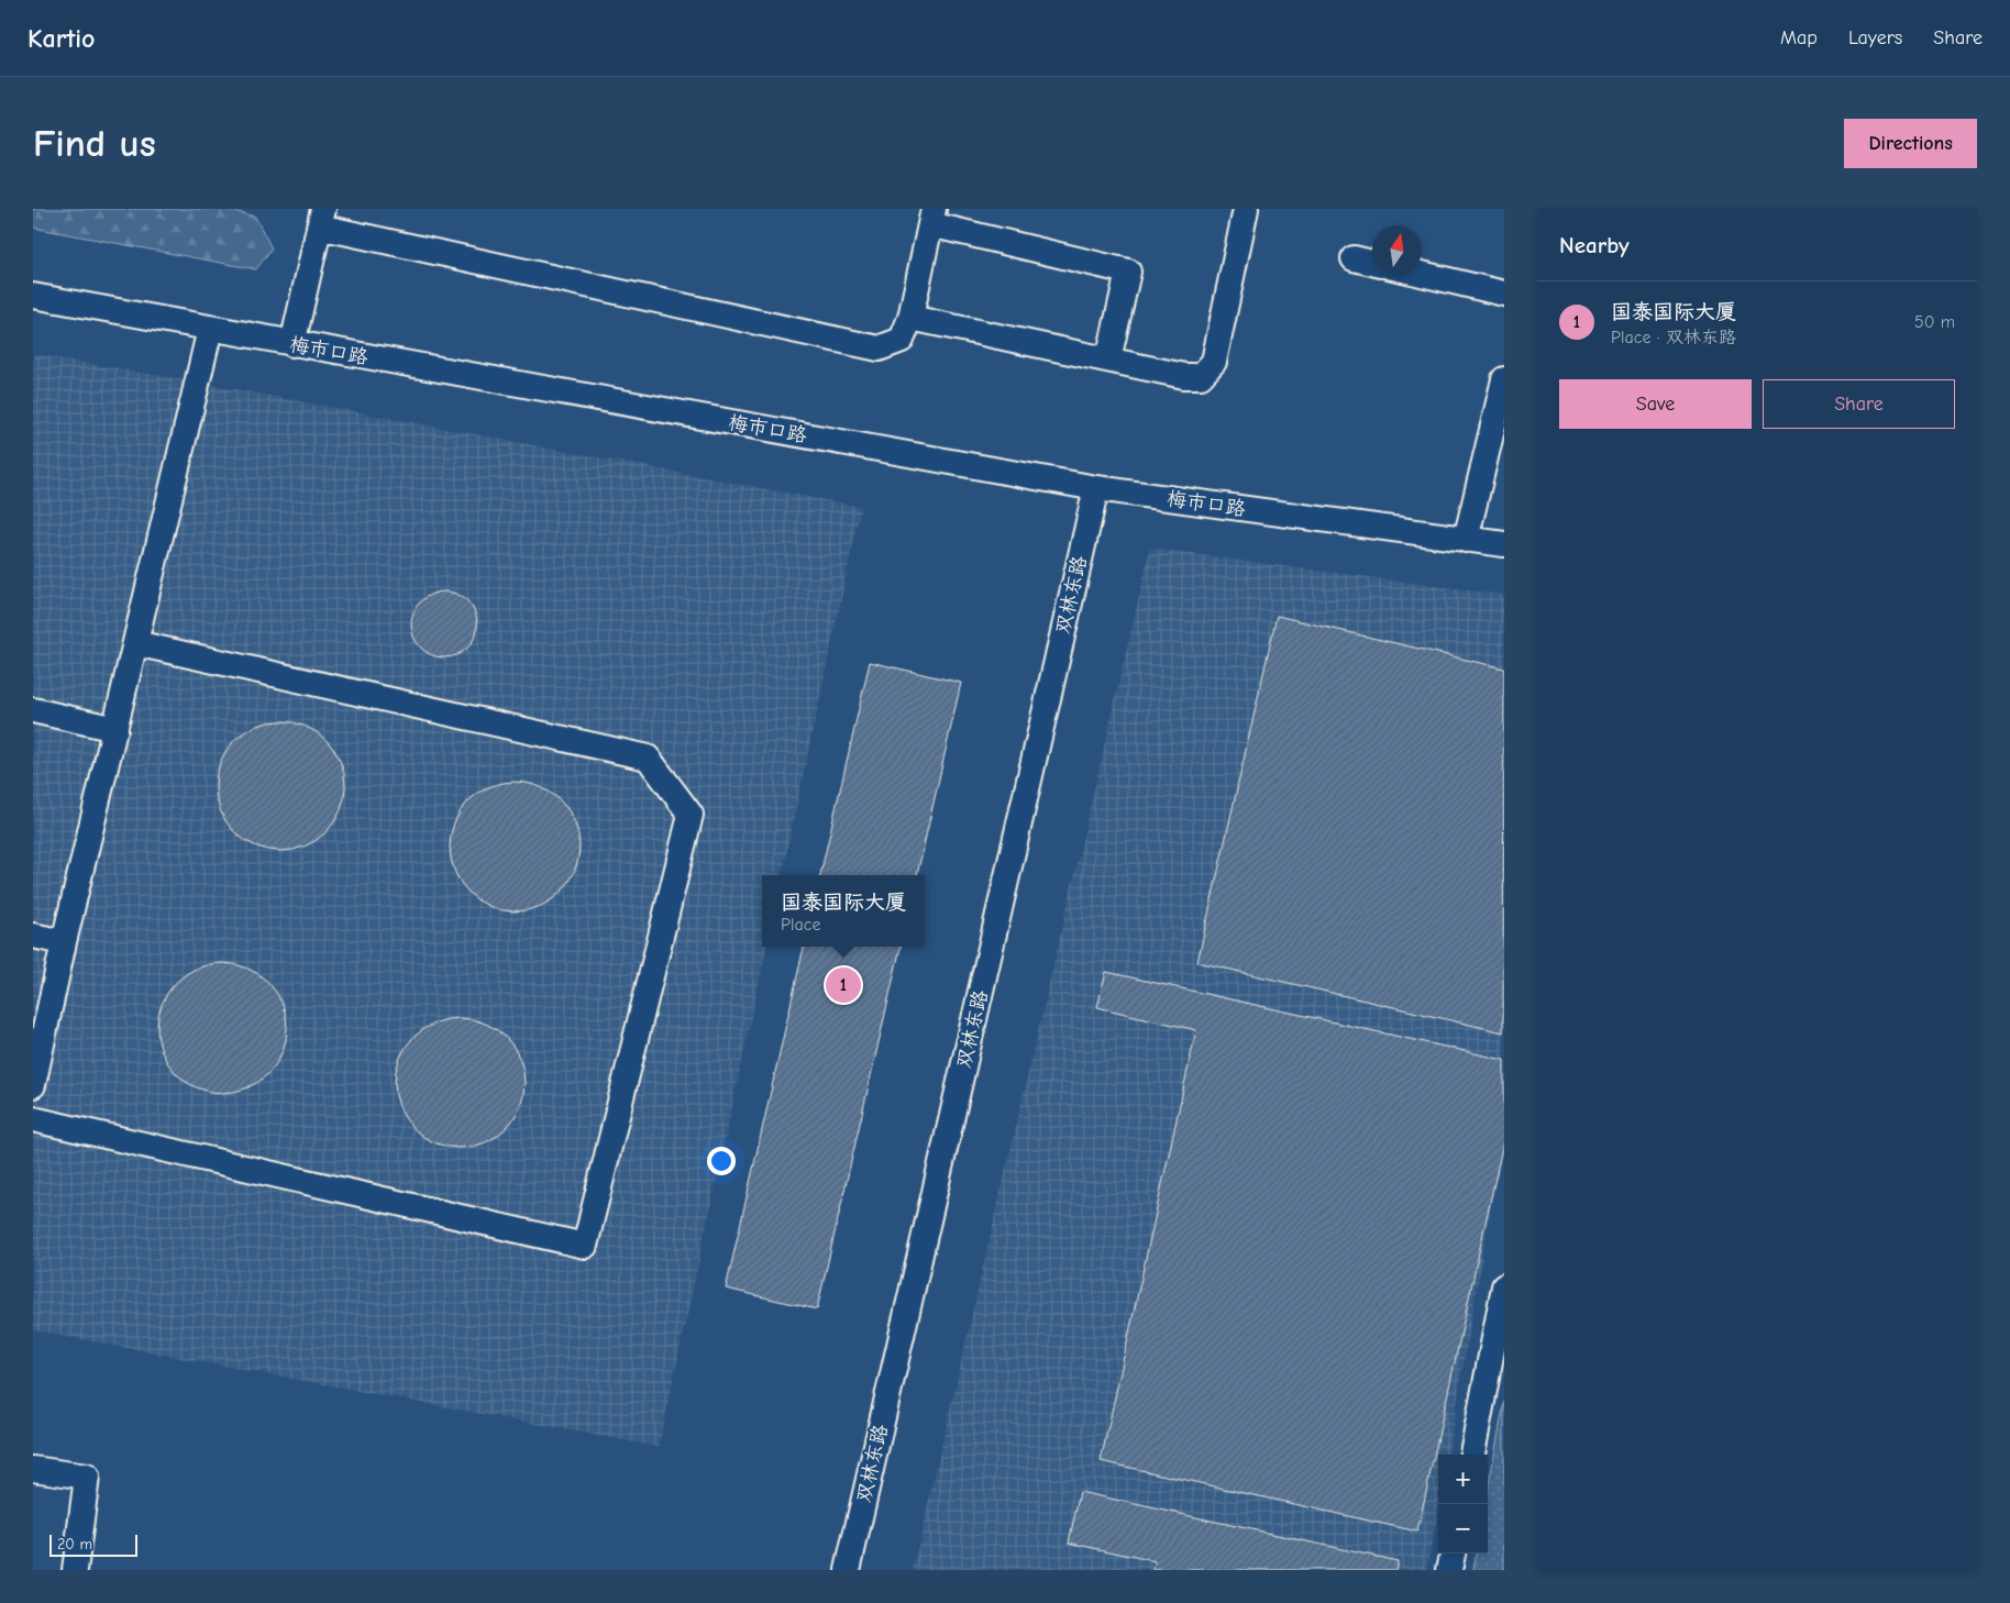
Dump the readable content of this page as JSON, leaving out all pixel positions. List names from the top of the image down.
{
  "streets": {
    "street": ["梅市口路", "双林东路"]
  },
  "crossings": [
    ["梅市口路", "双林东路"]
  ],
  "scale_bar": "20 m",
  "north": "top",
  "page": {
    "header": "Kartio",
    "nav": ["Map", "Layers", "Share"],
    "buttons": [
      "Directions",
      ["Save", "Share"]
    ],
    "title": "Find us",
    "heading": "Nearby",
    "list": [
      {
        "mark": "1",
        "name": "国泰国际大厦",
        "note": "Place · 双林东路",
        "value": "50 m"
      }
    ],
    "popup": ["国泰国际大厦", "Place"],
    "pins": "1",
    "map_buttons": ["+", "−"],
    "scale": "20 m"
  }
}
